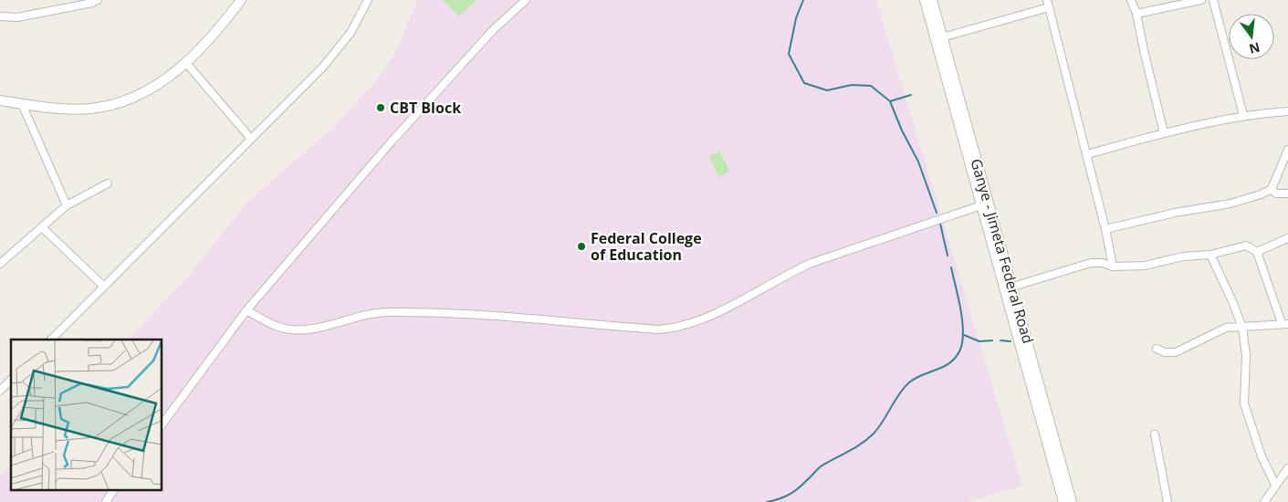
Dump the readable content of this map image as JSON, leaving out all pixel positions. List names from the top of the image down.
{
  "streets": {
    "main road": ["Ganye - Jimeta Federal Road"]
  },
  "places": ["CBT Block", "Federal College of Education"],
  "north": "bottom"
}
